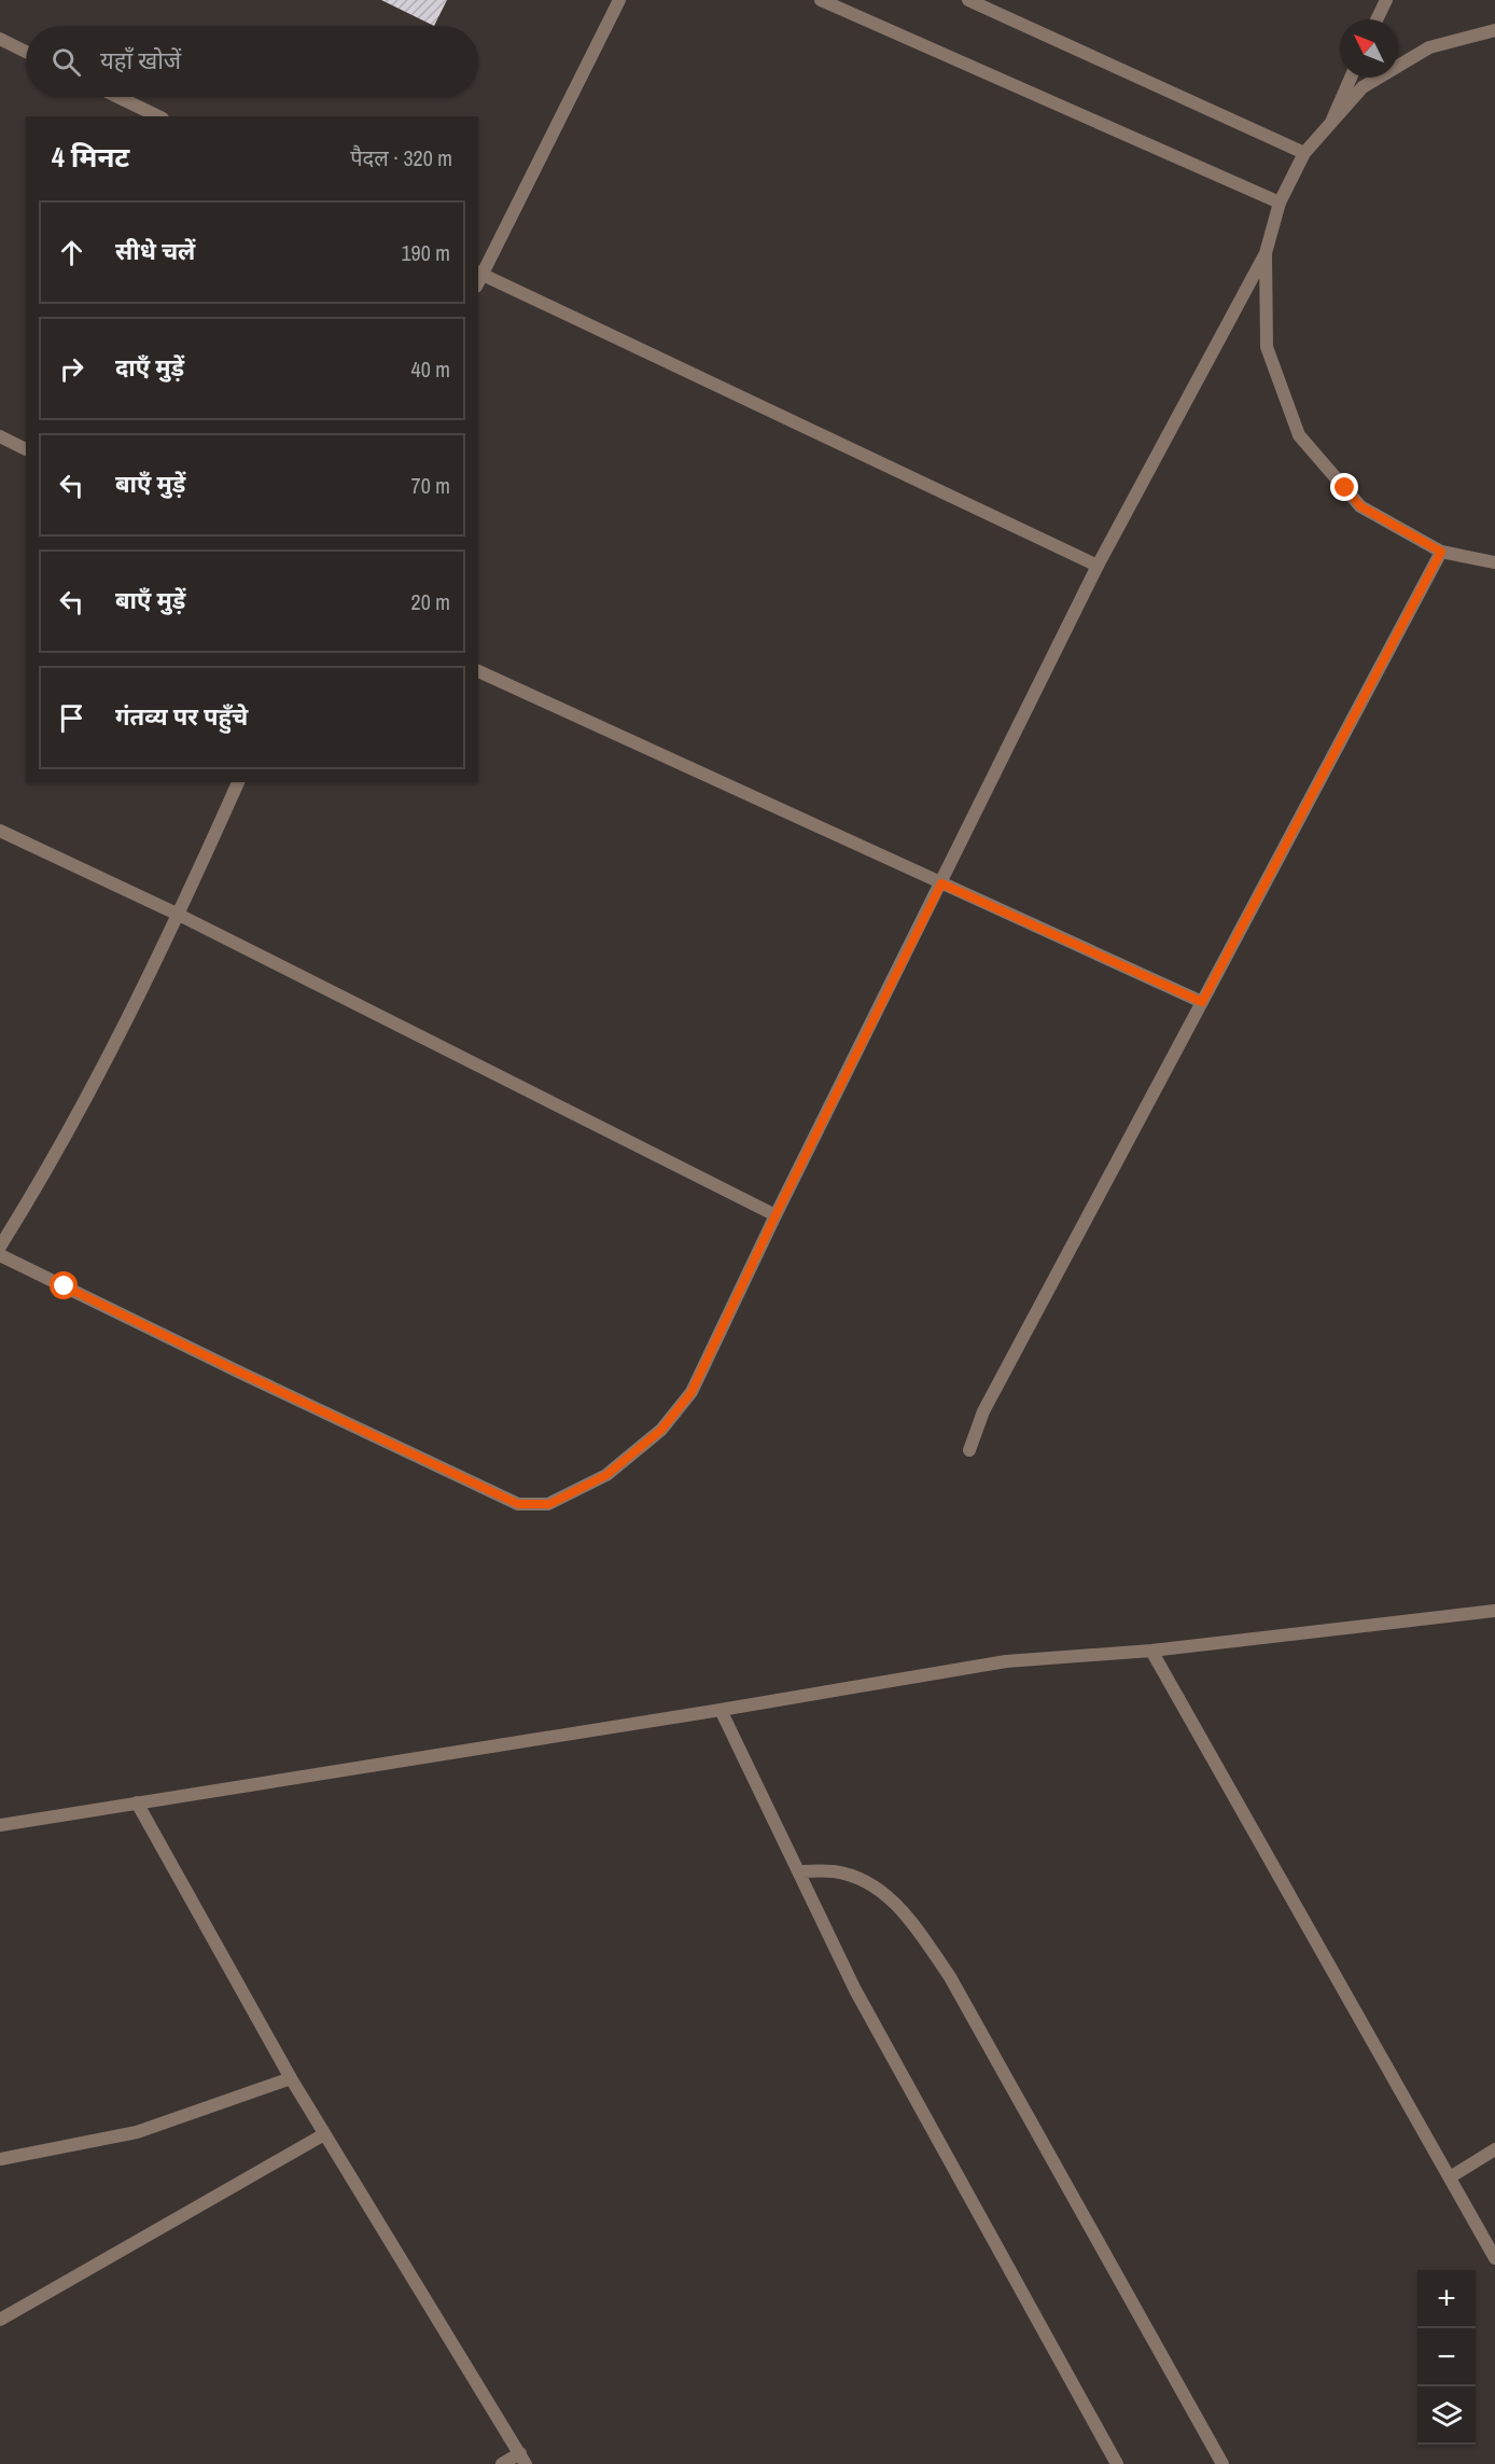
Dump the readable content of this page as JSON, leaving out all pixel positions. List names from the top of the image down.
{
  "north": "top left",
  "page": {
    "search": "यहाँ खोजें",
    "heading": ["4 मिनट", "पैदल · 320 m"],
    "list": [
      ["सीधे चलें", "190 m"],
      ["दाएँ मुड़ें", "40 m"],
      ["बाएँ मुड़ें", "70 m"],
      ["बाएँ मुड़ें", "20 m"],
      "गंतव्य पर पहुँचे"
    ],
    "map_buttons": ["+", "−"]
  }
}
